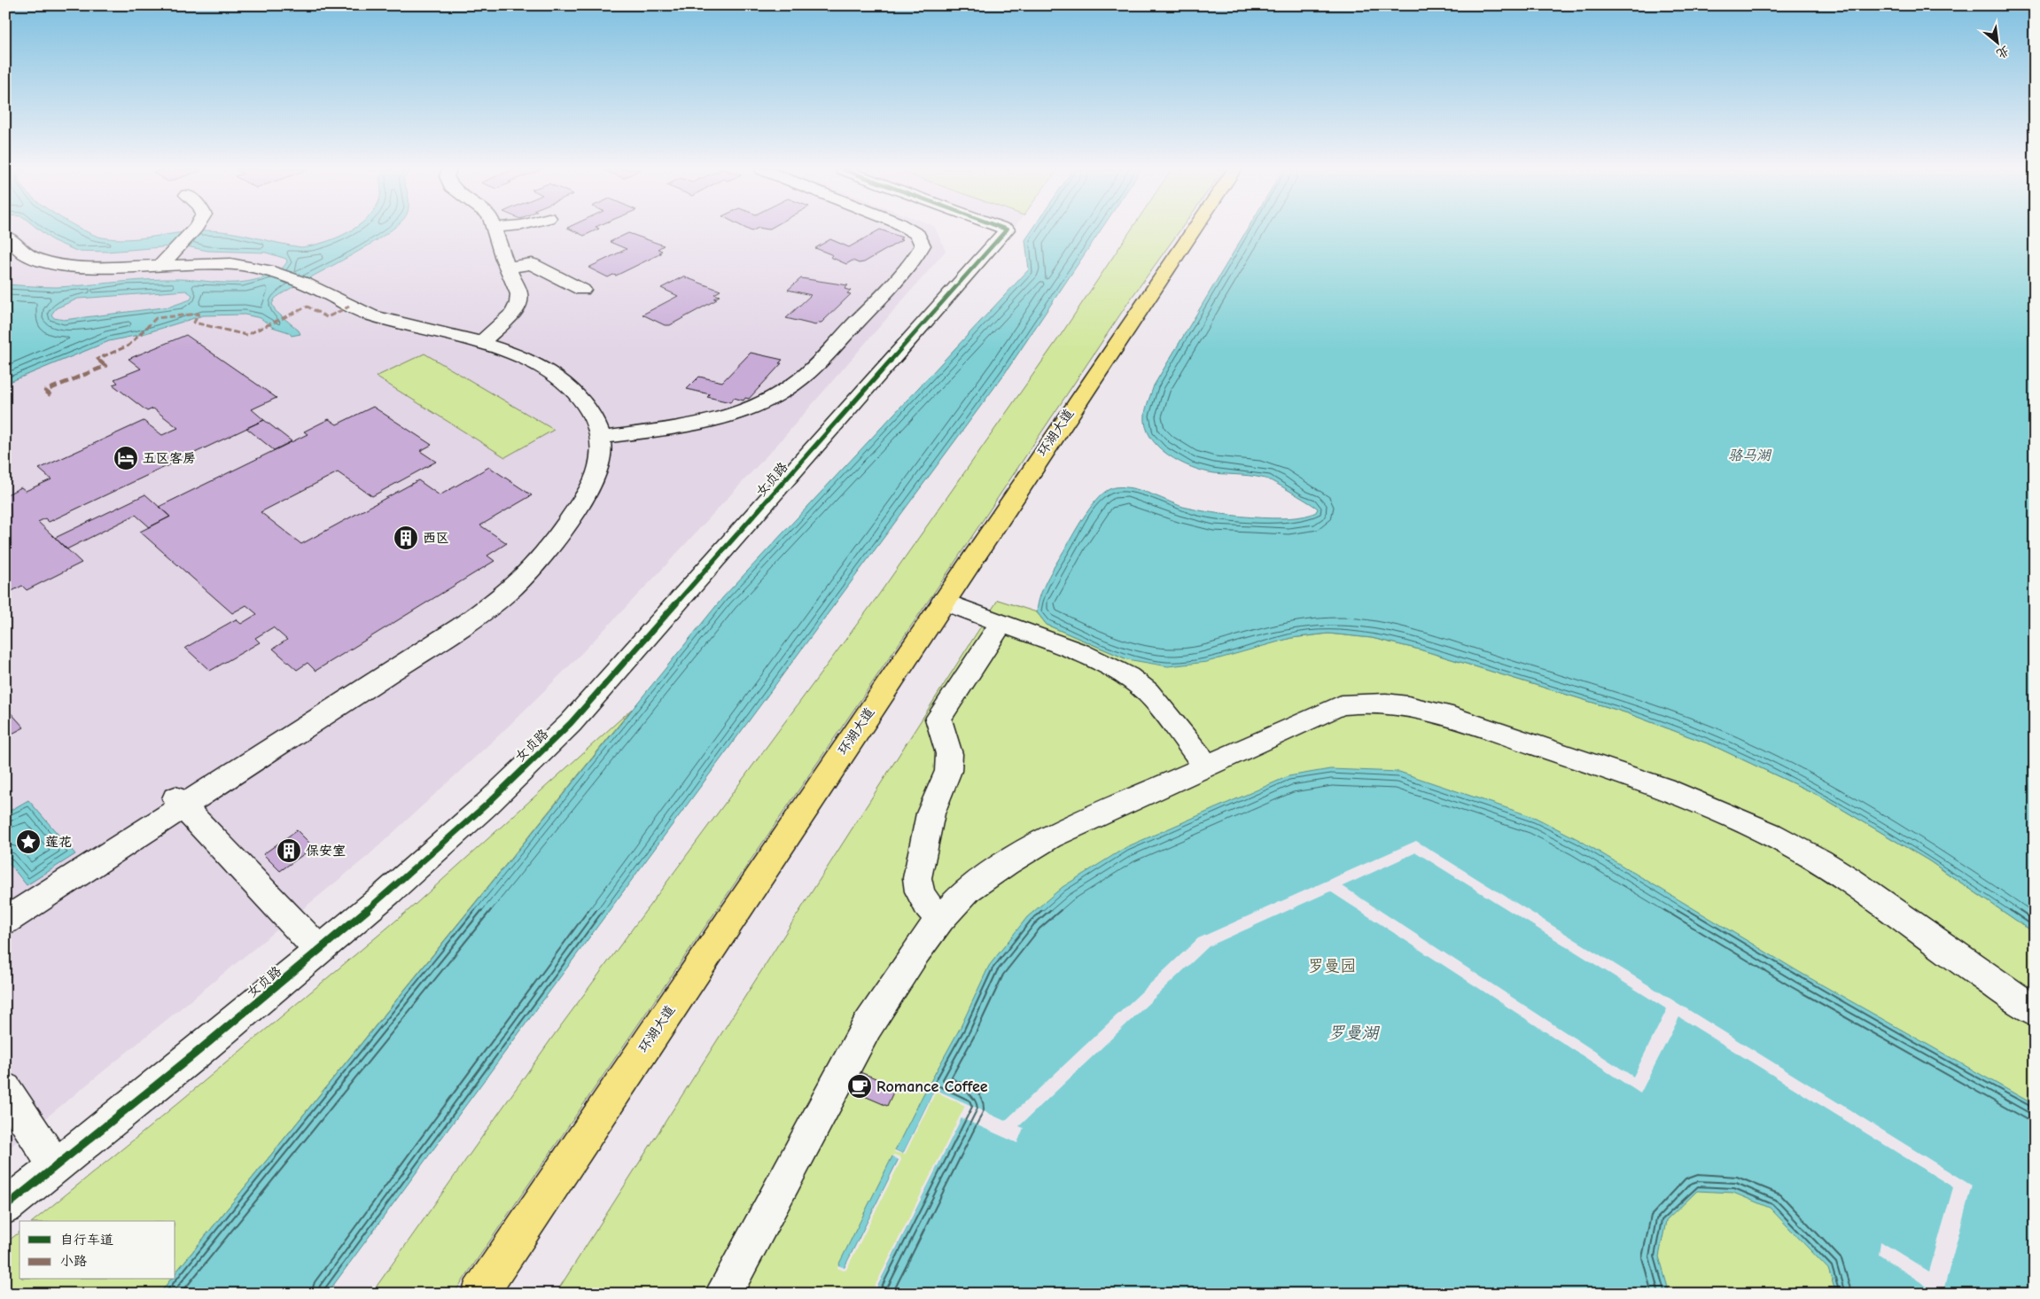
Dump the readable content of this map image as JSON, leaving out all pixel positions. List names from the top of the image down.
{
  "streets": {
    "main road": ["环湖大道"],
    "street": ["女贞路"]
  },
  "water": ["骆马湖", "罗曼湖"],
  "parks": ["罗曼园"],
  "places": {
    "hotel": ["五区客房"],
    "building": ["西区", "保安室"],
    "place": ["莲花"],
    "cafe": ["Romance Coffee"]
  },
  "legend": ["自行车道", "小路"],
  "north": "bottom right"
}
